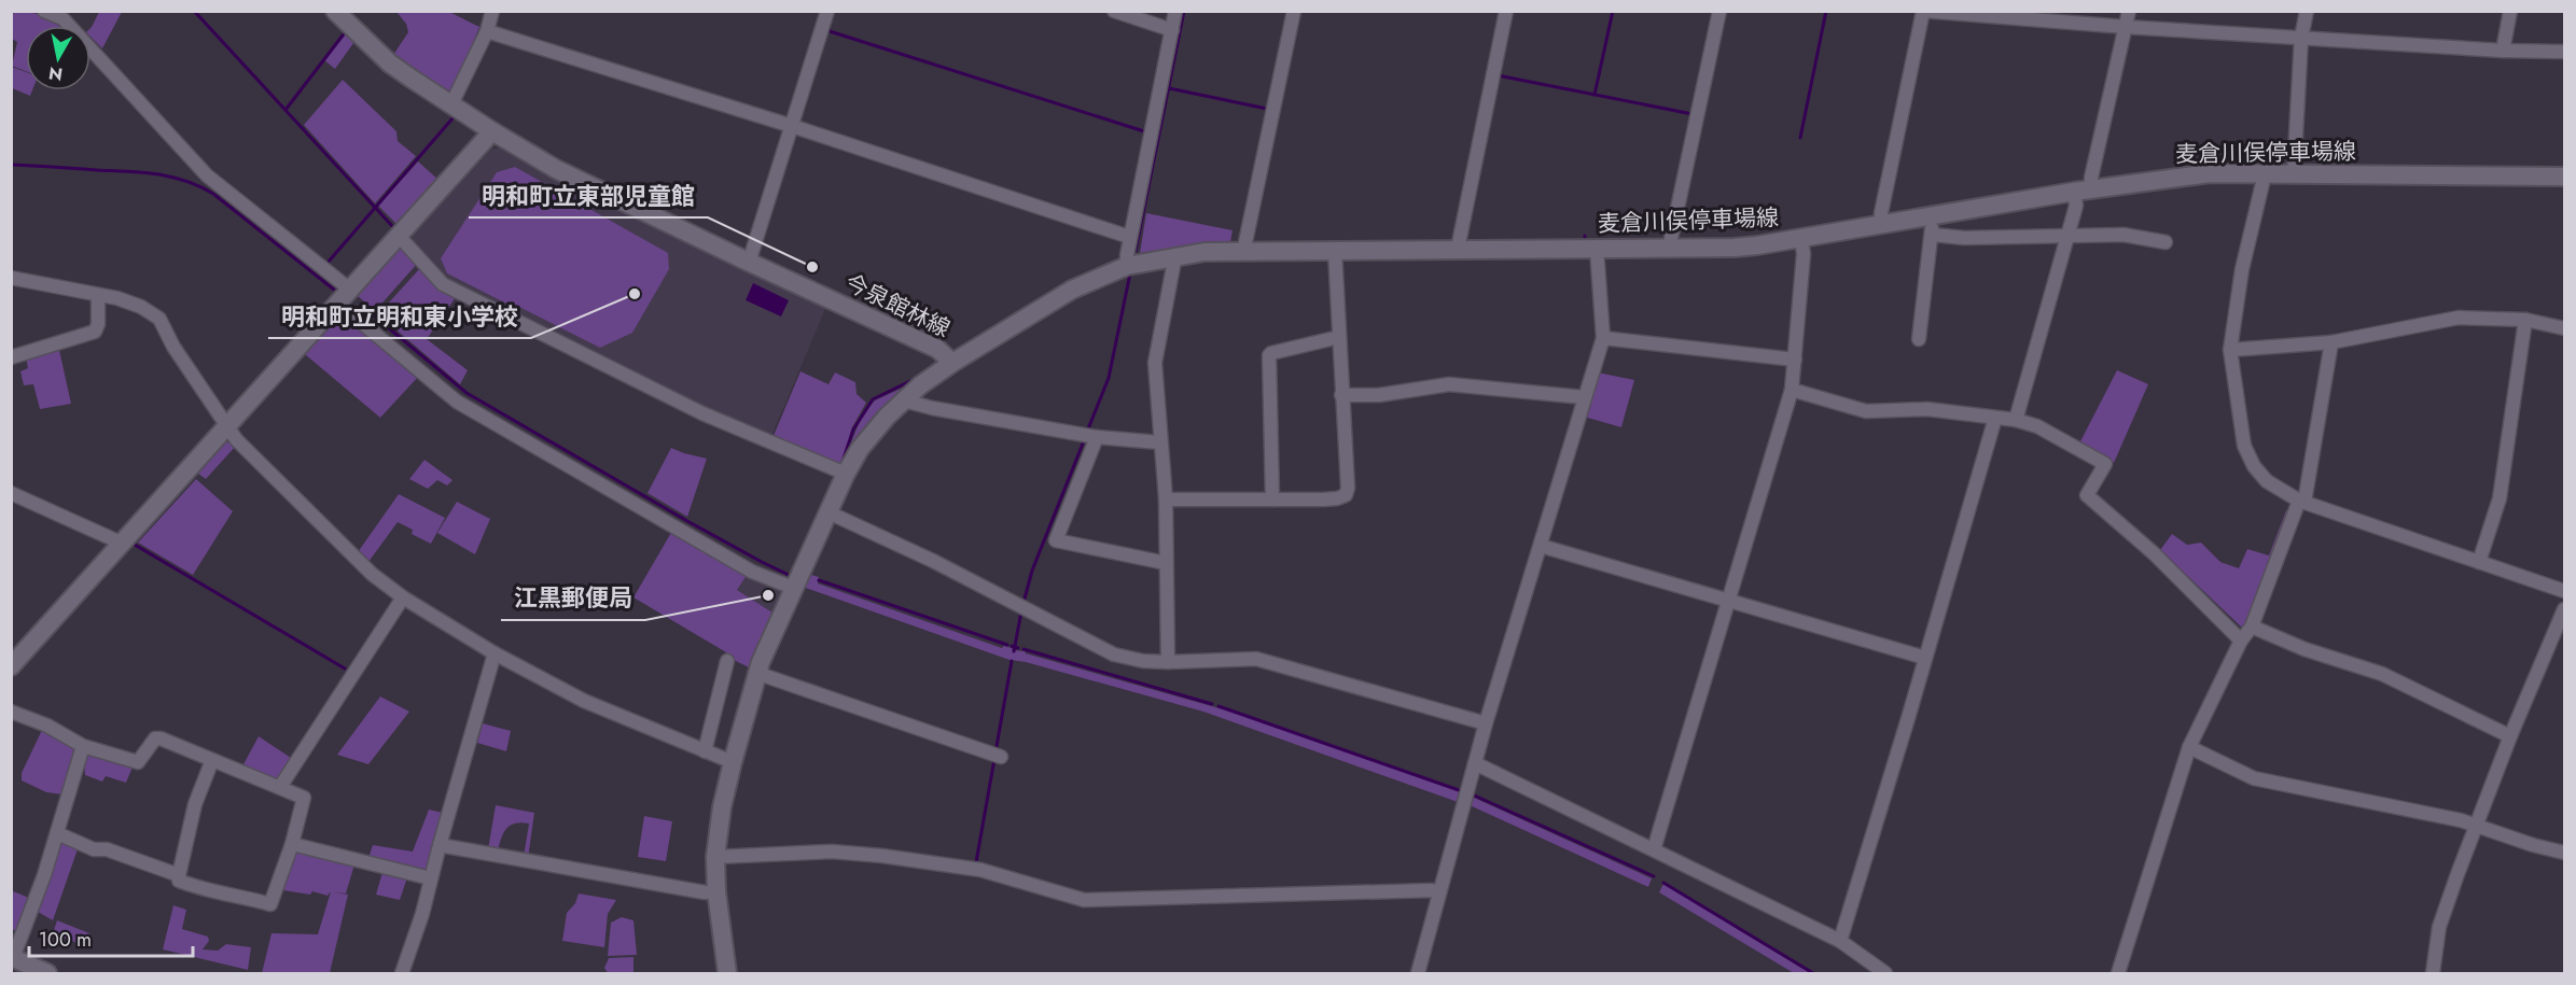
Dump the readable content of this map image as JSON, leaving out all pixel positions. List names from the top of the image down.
{
  "streets": {
    "main road": ["麦倉川俣停車場線", "今泉館林線"]
  },
  "crossings": [
    ["麦倉川俣停車場線", "今泉館林線"]
  ],
  "places": ["明和町立東部児童館", "明和町立明和東小学校", "江黒郵便局"],
  "scale_bar": "100 m",
  "north": "bottom"
}
